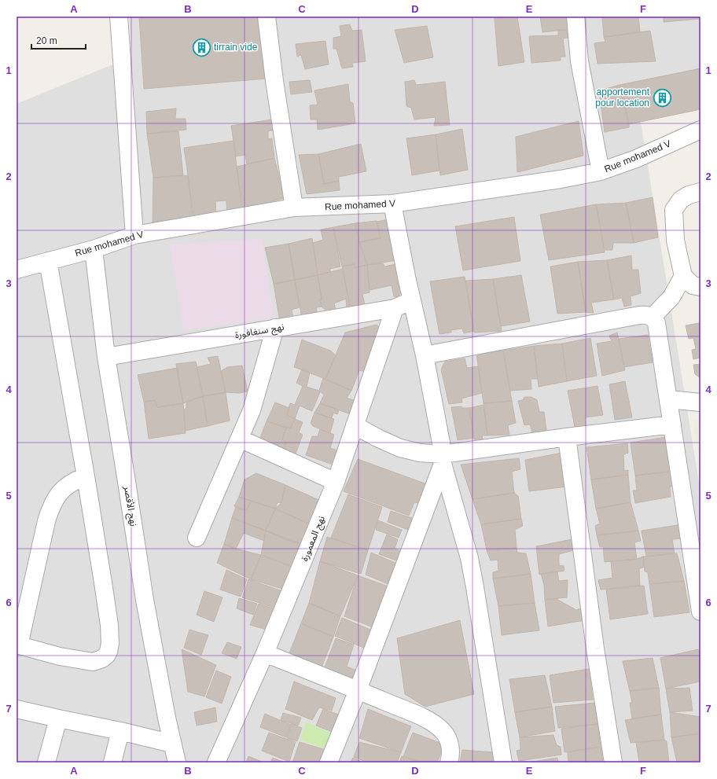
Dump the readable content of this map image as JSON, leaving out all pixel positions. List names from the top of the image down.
{
  "streets": {
    "street": [
      "Rue mohamed V",
      "نهج سنغافورة",
      "نهج الأقصر",
      "نهج المعمورة"
    ]
  },
  "crossings": [
    ["Rue mohamed V", "نهج الأقصر"],
    ["نهج سنغافورة", "نهج الأقصر"],
    ["نهج سنغافورة", "نهج المعمورة"]
  ],
  "places": {
    "building": ["tirrain vide", "apportement pour location"]
  },
  "scale_bar": "20 m",
  "grid": {
    "columns": [
      "A",
      "B",
      "C",
      "D",
      "E",
      "F"
    ],
    "rows": [
      "1",
      "2",
      "3",
      "4",
      "5",
      "6",
      "7"
    ]
  }
}
